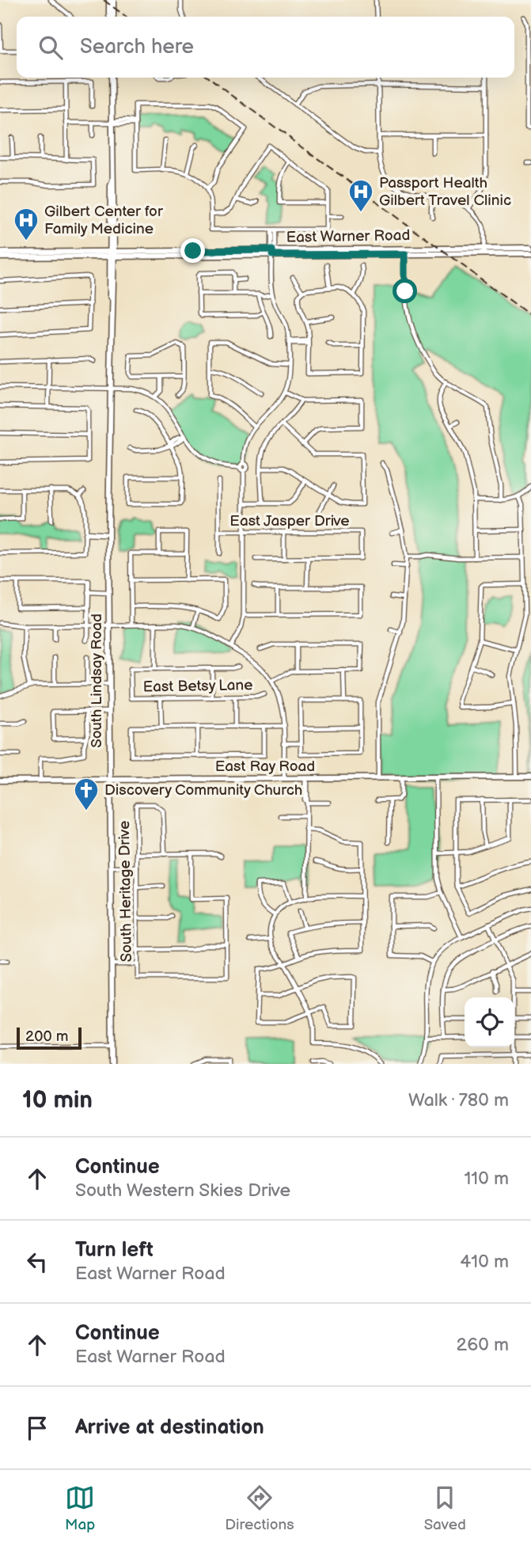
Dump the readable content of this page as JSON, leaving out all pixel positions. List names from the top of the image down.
{
  "streets": {
    "main road": ["East Warner Road", "South Lindsay Road", "East Ray Road"],
    "street": ["East Jasper Drive", "East Betsy Lane", "South Heritage Drive"]
  },
  "crossings": [
    ["East Warner Road", "South Lindsay Road"],
    ["South Lindsay Road", "East Ray Road"]
  ],
  "places": {
    "hospital": ["Passport Health Gilbert Travel Clinic", "Gilbert Center for Family Medicine"],
    "church": ["Discovery Community Church"]
  },
  "scale_bar": "200 m",
  "page": {
    "search": "Search here",
    "scale": "200 m",
    "heading": ["10 min", "Walk · 780 m"],
    "list": [
      ["Continue", "South Western Skies Drive", "110 m"],
      ["Turn left", "East Warner Road", "410 m"],
      ["Continue", "East Warner Road", "260 m"],
      "Arrive at destination"
    ],
    "nav": ["Map", "Directions", "Saved"]
  }
}
